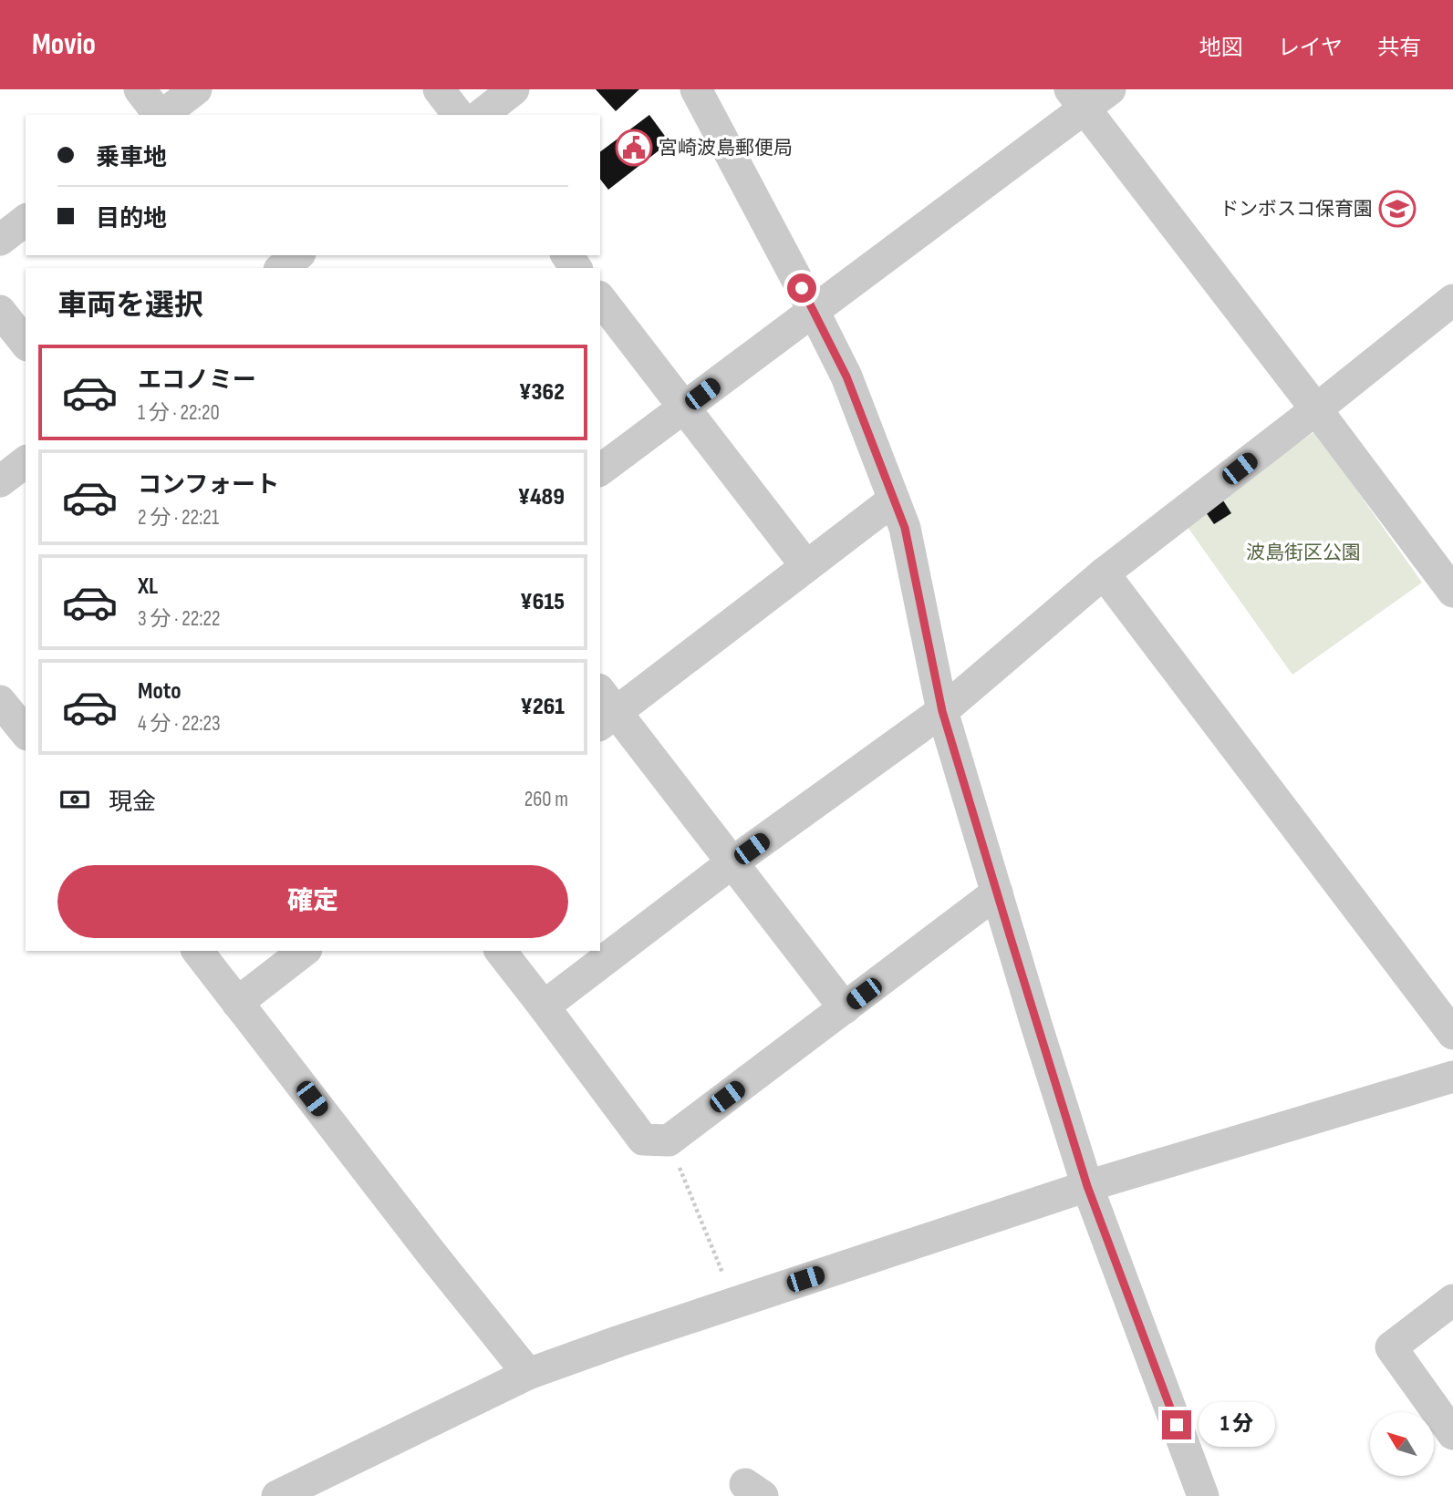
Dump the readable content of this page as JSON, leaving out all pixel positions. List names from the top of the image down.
{
  "parks": ["波島街区公園"],
  "places": {
    "public building": ["宮崎波島郵便局"],
    "school or university": ["ドンボスコ保育園"]
  },
  "north": "top left",
  "page": {
    "header": "Movio",
    "nav": ["地図", "レイヤ", "共有"],
    "banner": ["乗車地", "目的地"],
    "heading": "車両を選択",
    "list": [
      {
        "name": "エコノミー",
        "note": "1 分 · 22:20",
        "value": "¥362"
      },
      {
        "name": "コンフォート",
        "note": "2 分 · 22:21",
        "value": "¥489"
      },
      {
        "name": "XL",
        "note": "3 分 · 22:22",
        "value": "¥615"
      },
      {
        "name": "Moto",
        "note": "4 分 · 22:23",
        "value": "¥261"
      }
    ],
    "pay": ["現金", "260 m"],
    "buttons": "確定",
    "bubble": "1 分"
  }
}
